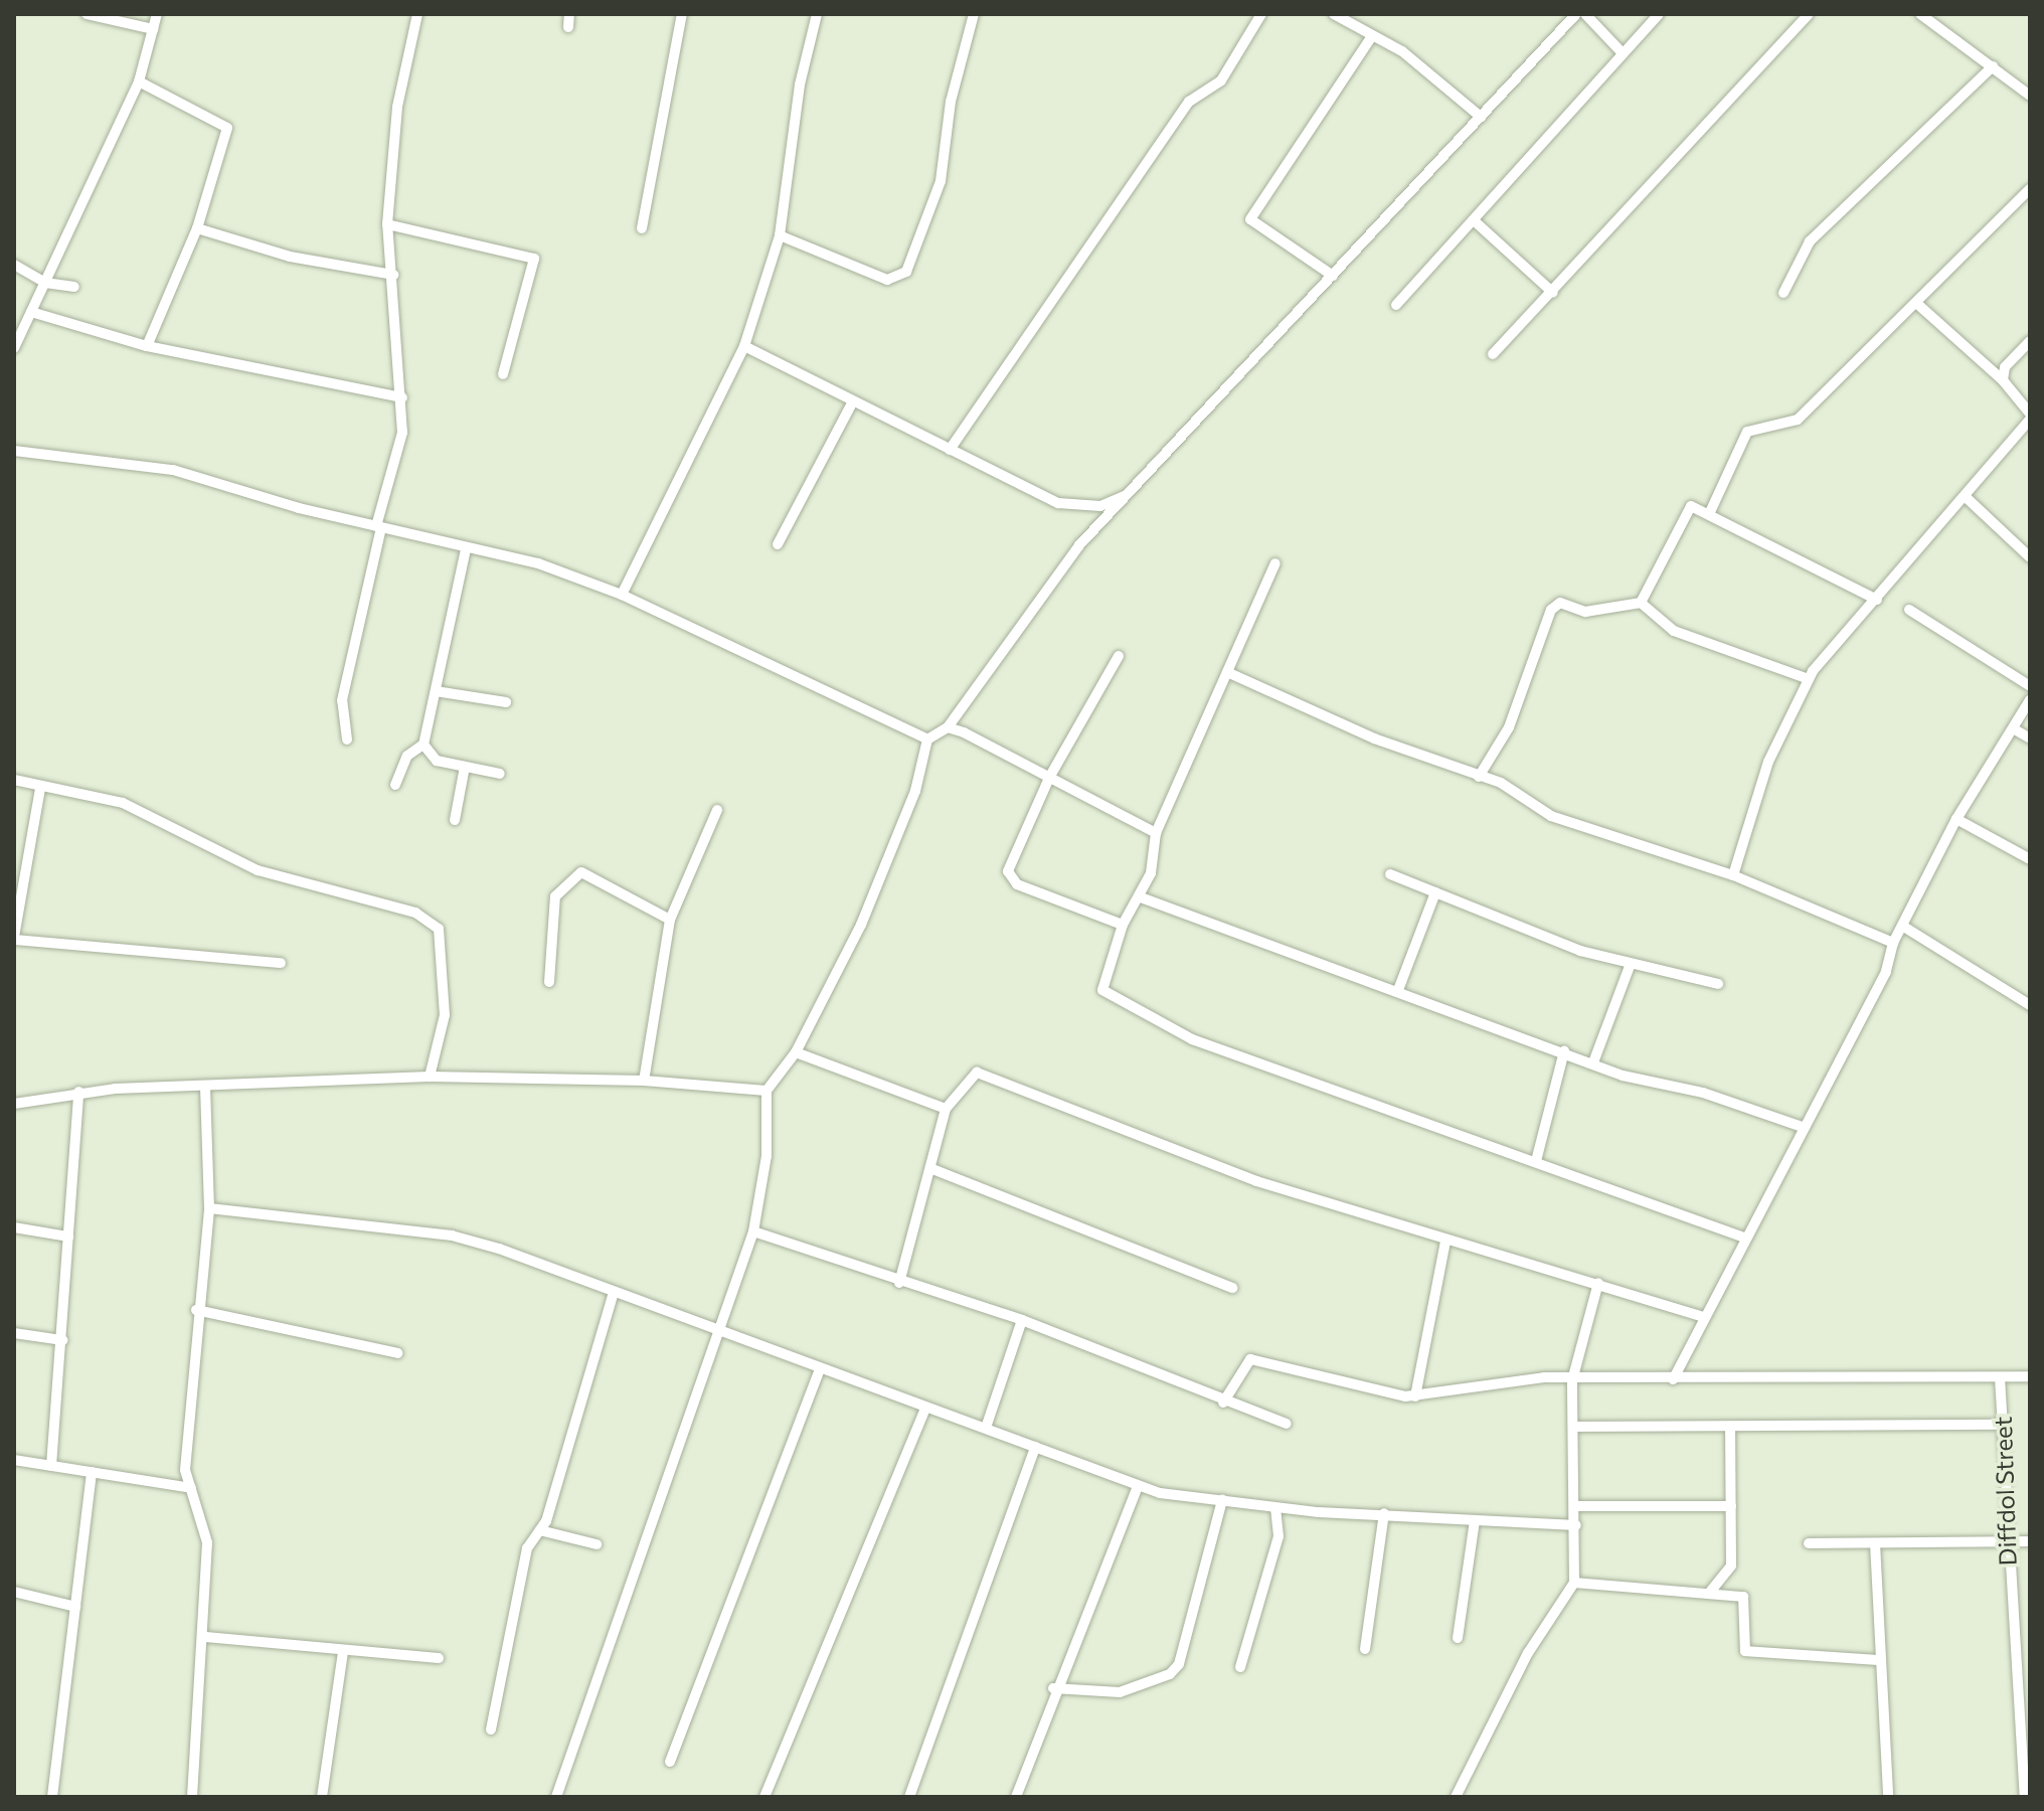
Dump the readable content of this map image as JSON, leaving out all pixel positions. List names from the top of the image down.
{
  "streets": {
    "street": ["Diffdol Street"]
  }
}
